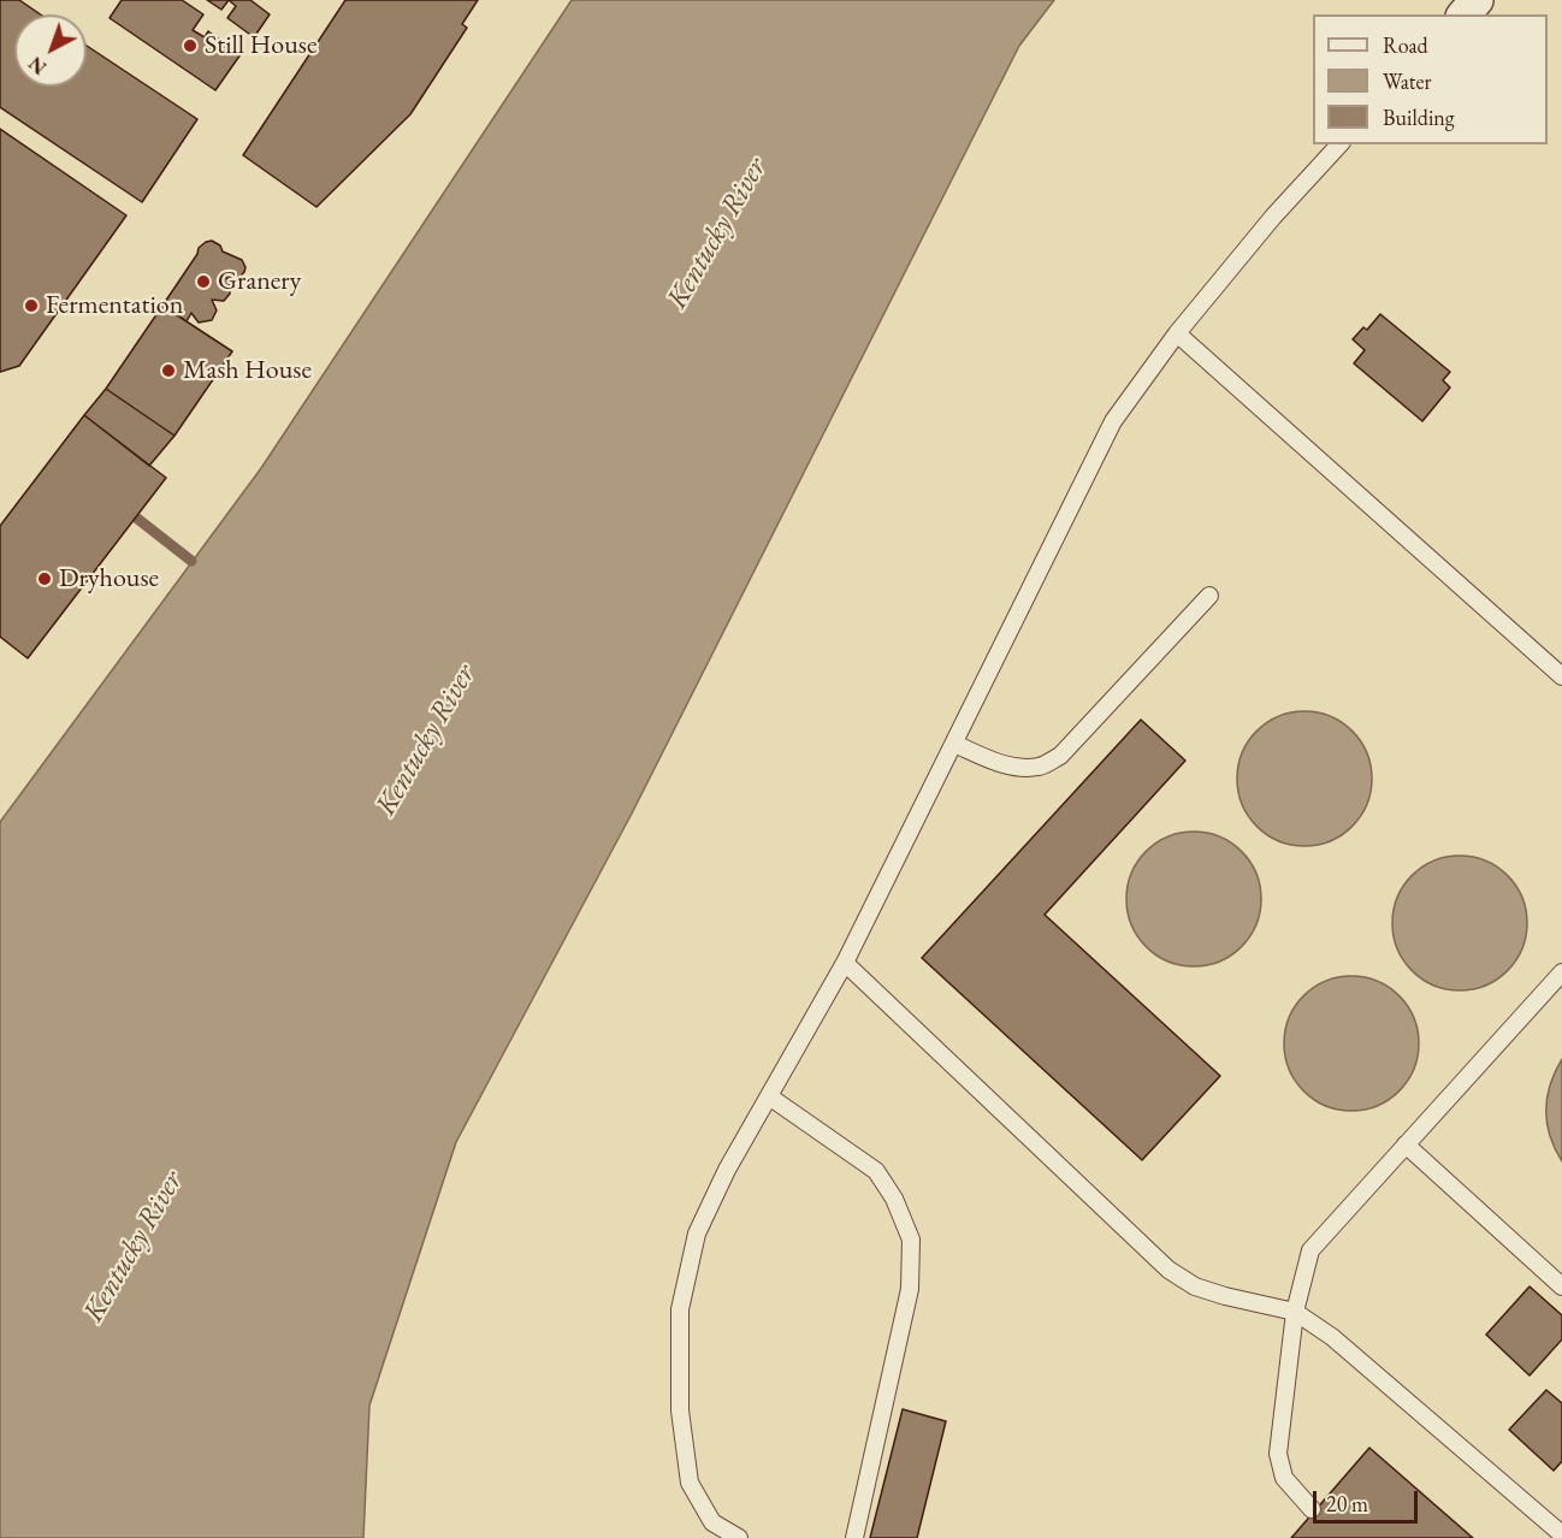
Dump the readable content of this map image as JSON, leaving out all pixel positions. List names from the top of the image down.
{
  "water": ["Kentucky River"],
  "places": [
    "Still House",
    "Granery",
    "Fermentation",
    "Mash House",
    "Dryhouse"
  ],
  "legend": ["Road", "Water", "Building"],
  "scale_bar": "20 m",
  "north": "bottom left"
}
